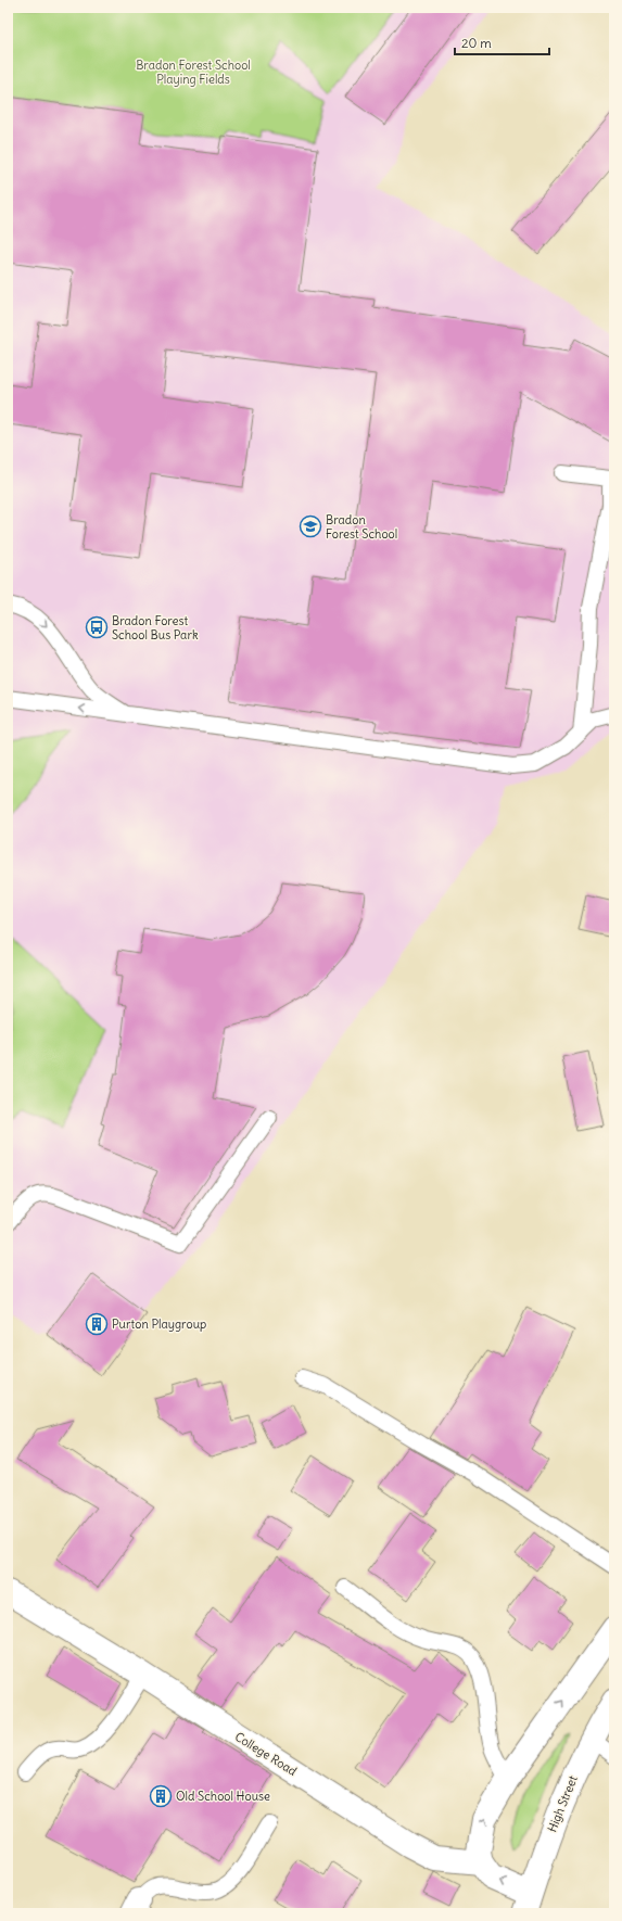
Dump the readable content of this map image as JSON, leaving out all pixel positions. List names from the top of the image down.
{
  "streets": {
    "street": ["College Road", "High Street"]
  },
  "parks": ["Bradon Forest School Playing Fields"],
  "places": {
    "school or university": ["Bradon Forest School"],
    "bus stop": ["Bradon Forest School Bus Park"],
    "building": ["Purton Playgroup", "Old School House"]
  },
  "scale_bar": "20 m"
}
